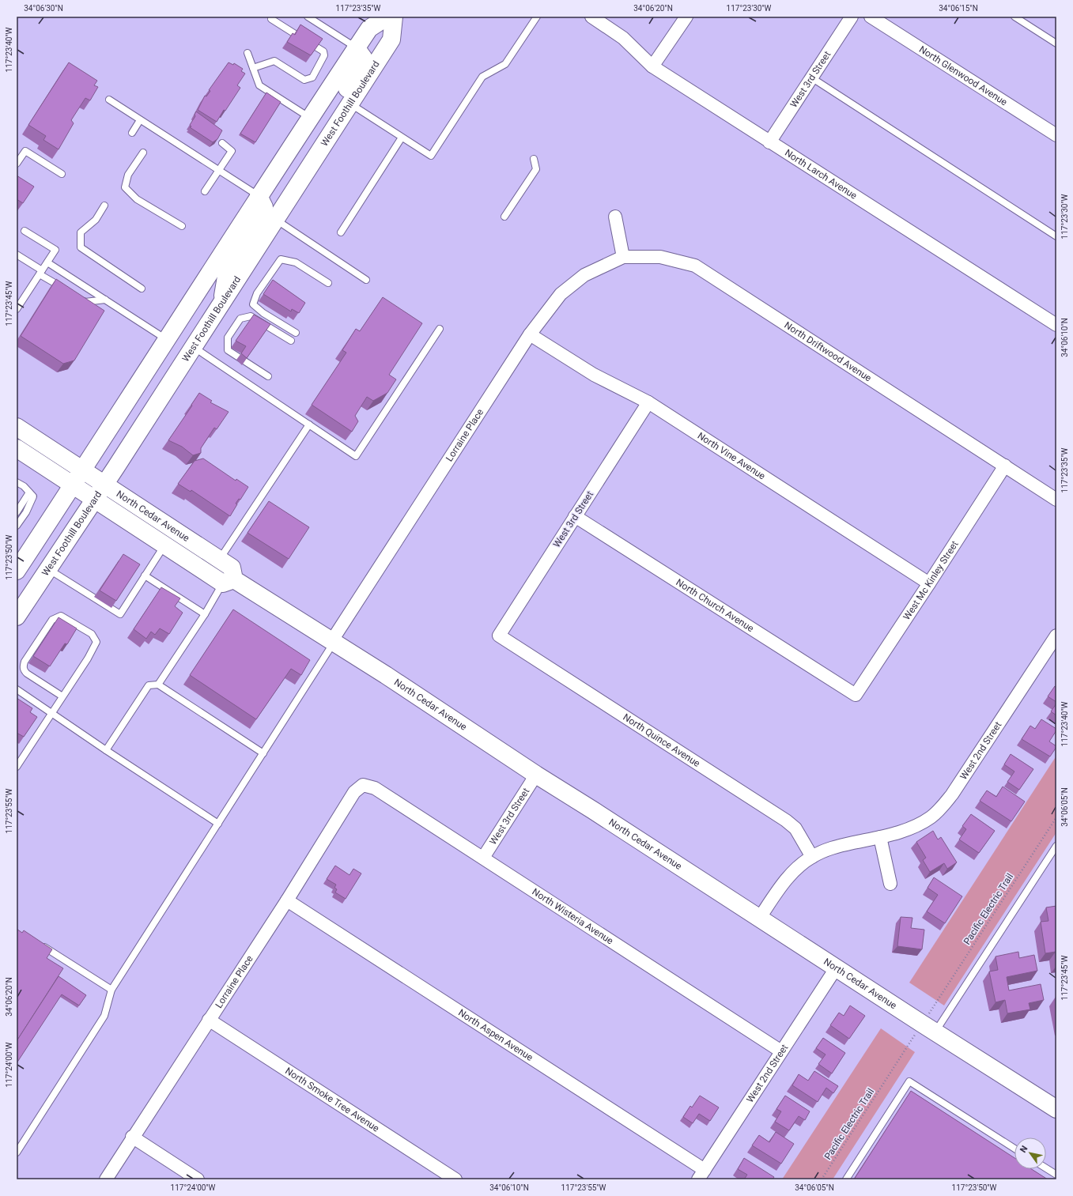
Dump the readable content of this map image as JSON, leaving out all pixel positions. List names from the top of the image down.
{
  "streets": {
    "main road": ["West Foothill Boulevard", "North Cedar Avenue"],
    "street": [
      "North Glenwood Avenue",
      "West 3rd Street",
      "North Larch Avenue",
      "North Driftwood Avenue",
      "Lorraine Place",
      "North Vine Avenue",
      "West Mc Kinley Street",
      "North Church Avenue",
      "North Quince Avenue",
      "West 2nd Street",
      "North Wisteria Avenue",
      "North Aspen Avenue",
      "North Smoke Tree Avenue"
    ],
    "path": ["Pacific Electric Trail"]
  },
  "crossings": [
    ["West 3rd Street", "North Larch Avenue"],
    ["West 3rd Street", "North Vine Avenue"],
    ["West 3rd Street", "North Cedar Avenue"],
    ["West 3rd Street", "North Church Avenue"],
    ["West 3rd Street", "North Quince Avenue"],
    ["West 3rd Street", "North Wisteria Avenue"],
    ["West Foothill Boulevard", "North Cedar Avenue"],
    ["North Driftwood Avenue", "Lorraine Place"],
    ["North Driftwood Avenue", "West Mc Kinley Street"],
    ["Lorraine Place", "North Vine Avenue"],
    ["Lorraine Place", "North Cedar Avenue"],
    ["Lorraine Place", "North Wisteria Avenue"],
    ["Lorraine Place", "North Aspen Avenue"],
    ["Lorraine Place", "North Smoke Tree Avenue"],
    ["North Vine Avenue", "West Mc Kinley Street"],
    ["North Cedar Avenue", "West 2nd Street"],
    ["West Mc Kinley Street", "North Church Avenue"],
    ["North Quince Avenue", "West 2nd Street"],
    ["West 2nd Street", "North Wisteria Avenue"],
    ["West 2nd Street", "North Aspen Avenue"]
  ],
  "north": "top left",
  "coordinates": [
    "34°06'30\"N",
    "117°23'35\"W",
    "34°06'20\"N",
    "117°23'30\"W",
    "34°06'15\"N",
    "117°23'40\"W",
    "117°23'45\"W",
    "34°06'10\"N",
    "117°23'50\"W",
    "34°06'05\"N",
    "117°23'55\"W",
    "117°24'00\"W"
  ]
}
